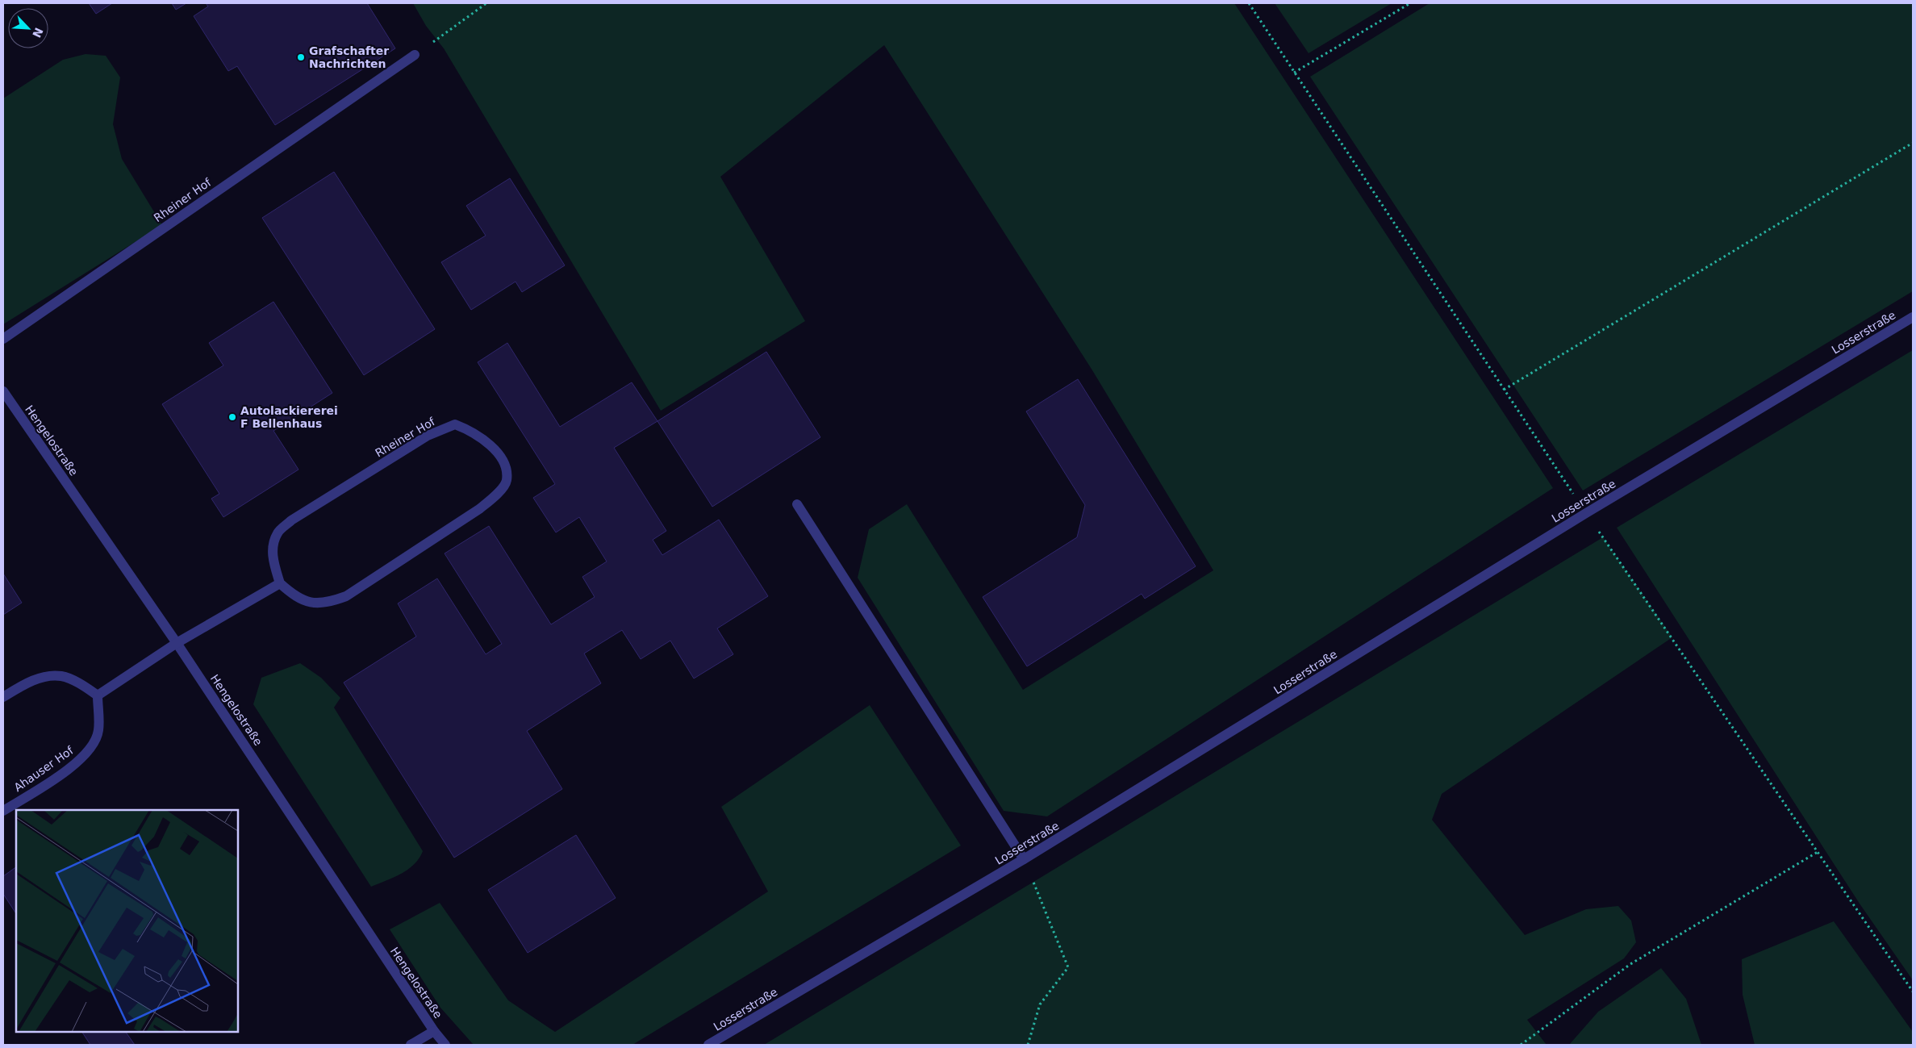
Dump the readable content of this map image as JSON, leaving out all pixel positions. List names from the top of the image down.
{
  "streets": {
    "street": [
      "Rheiner Hof",
      "Losserstraße",
      "Hengelostraße",
      "Ahauser Hof"
    ]
  },
  "places": ["Grafschafter Nachrichten", "Autolackiererei F Bellenhaus"],
  "north": "bottom right"
}
